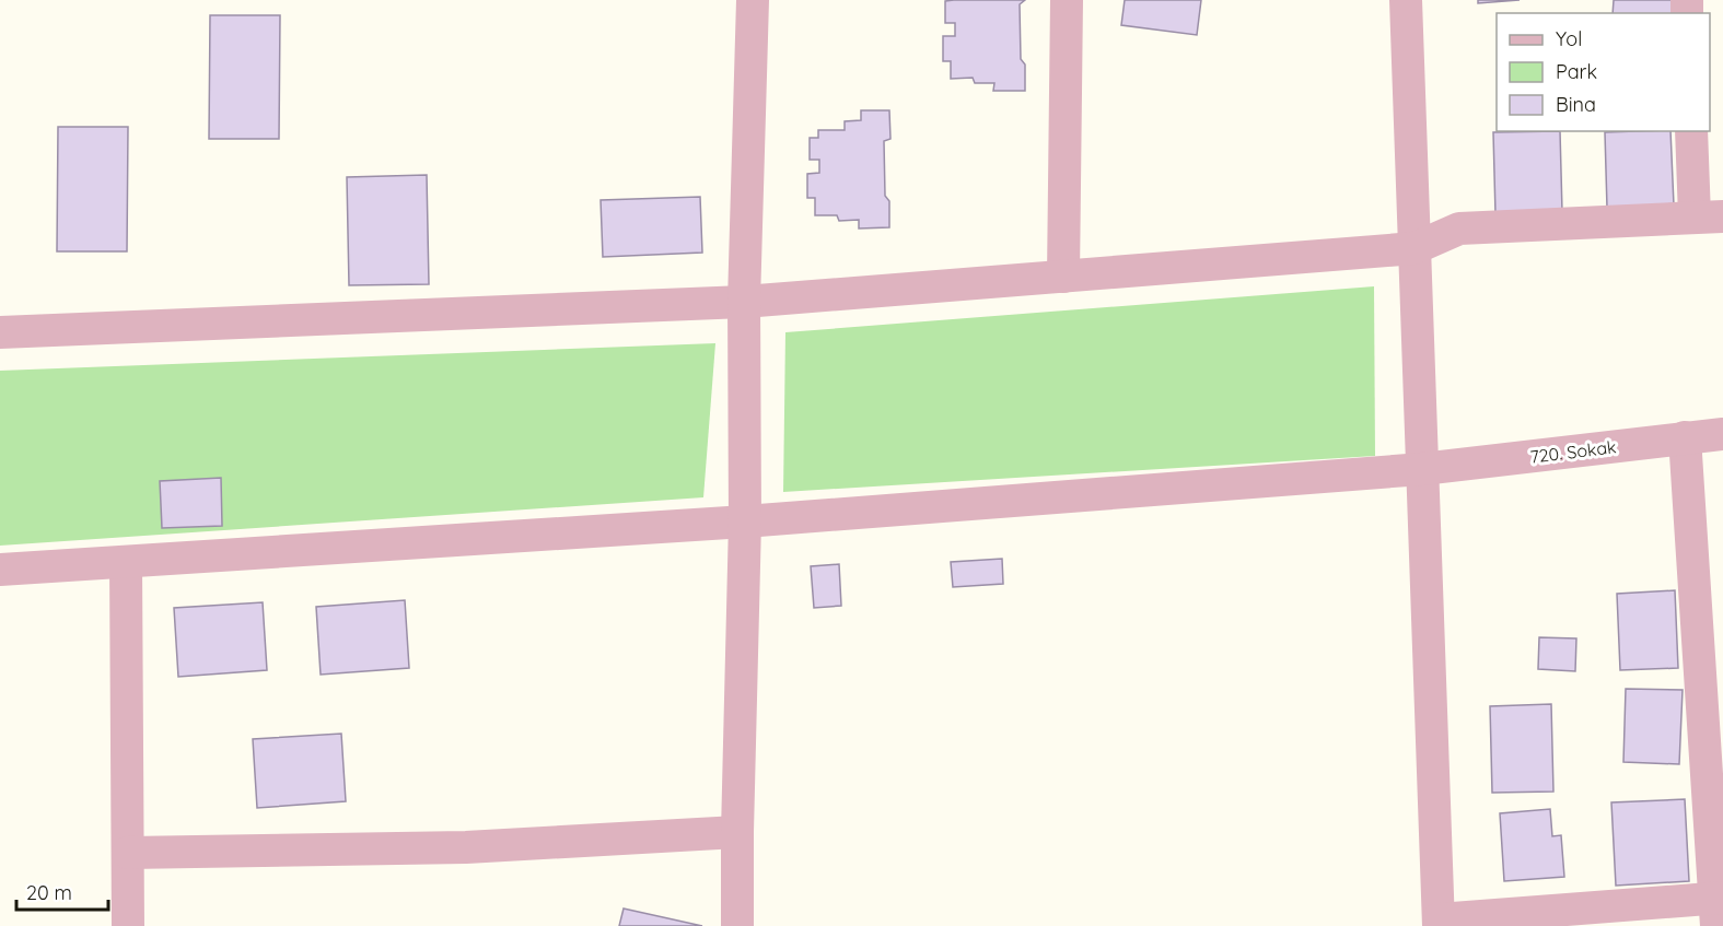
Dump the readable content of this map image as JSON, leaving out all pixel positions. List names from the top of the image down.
{
  "streets": {
    "street": ["720. Sokak"]
  },
  "legend": ["Yol", "Park", "Bina"],
  "scale_bar": "20 m"
}
